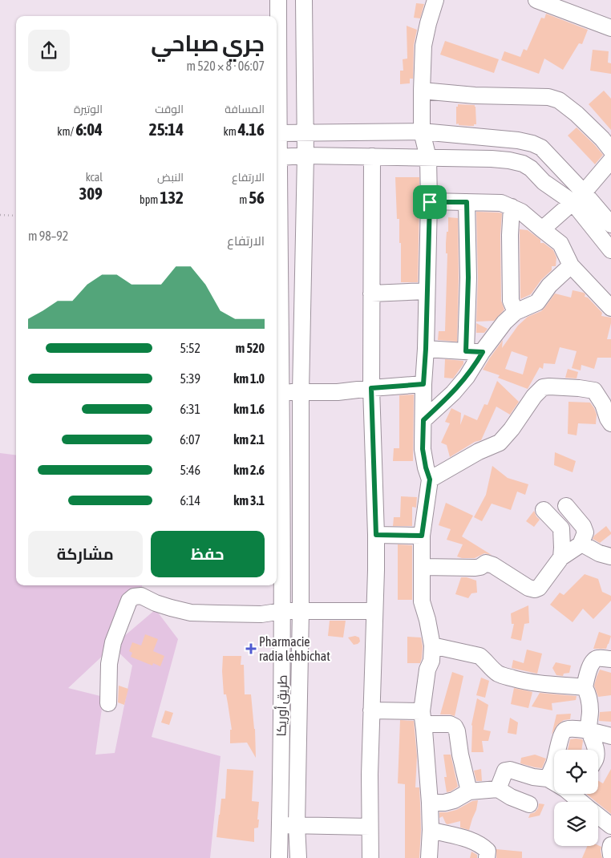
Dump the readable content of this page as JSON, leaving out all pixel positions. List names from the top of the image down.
{
  "streets": {
    "street": ["طريق أوريكا"]
  },
  "places": {
    "health": ["Pharmacie radia lehbichat"]
  },
  "page": {
    "heading": ["جري صباحي", "06:07 · 8 × 520 m"],
    "stats": [
      ["المسافة", "4.16 km"],
      ["الوقت", "25:14"],
      ["الوتيرة", "6:04 /km"],
      ["الارتفاع", "56 m"],
      ["النبض", "132 bpm"],
      ["kcal", "309"]
    ],
    "chart": ["الارتفاع", "92–98 m"],
    "list": [
      {
        "name": "520 m",
        "note": "5:52"
      },
      {
        "name": "1.0 km",
        "note": "5:39"
      },
      {
        "name": "1.6 km",
        "note": "6:31"
      },
      {
        "name": "2.1 km",
        "note": "6:07"
      },
      {
        "name": "2.6 km",
        "note": "5:46"
      },
      {
        "name": "3.1 km",
        "note": "6:14"
      }
    ],
    "buttons": ["حفظ", "مشاركة"]
  }
}
